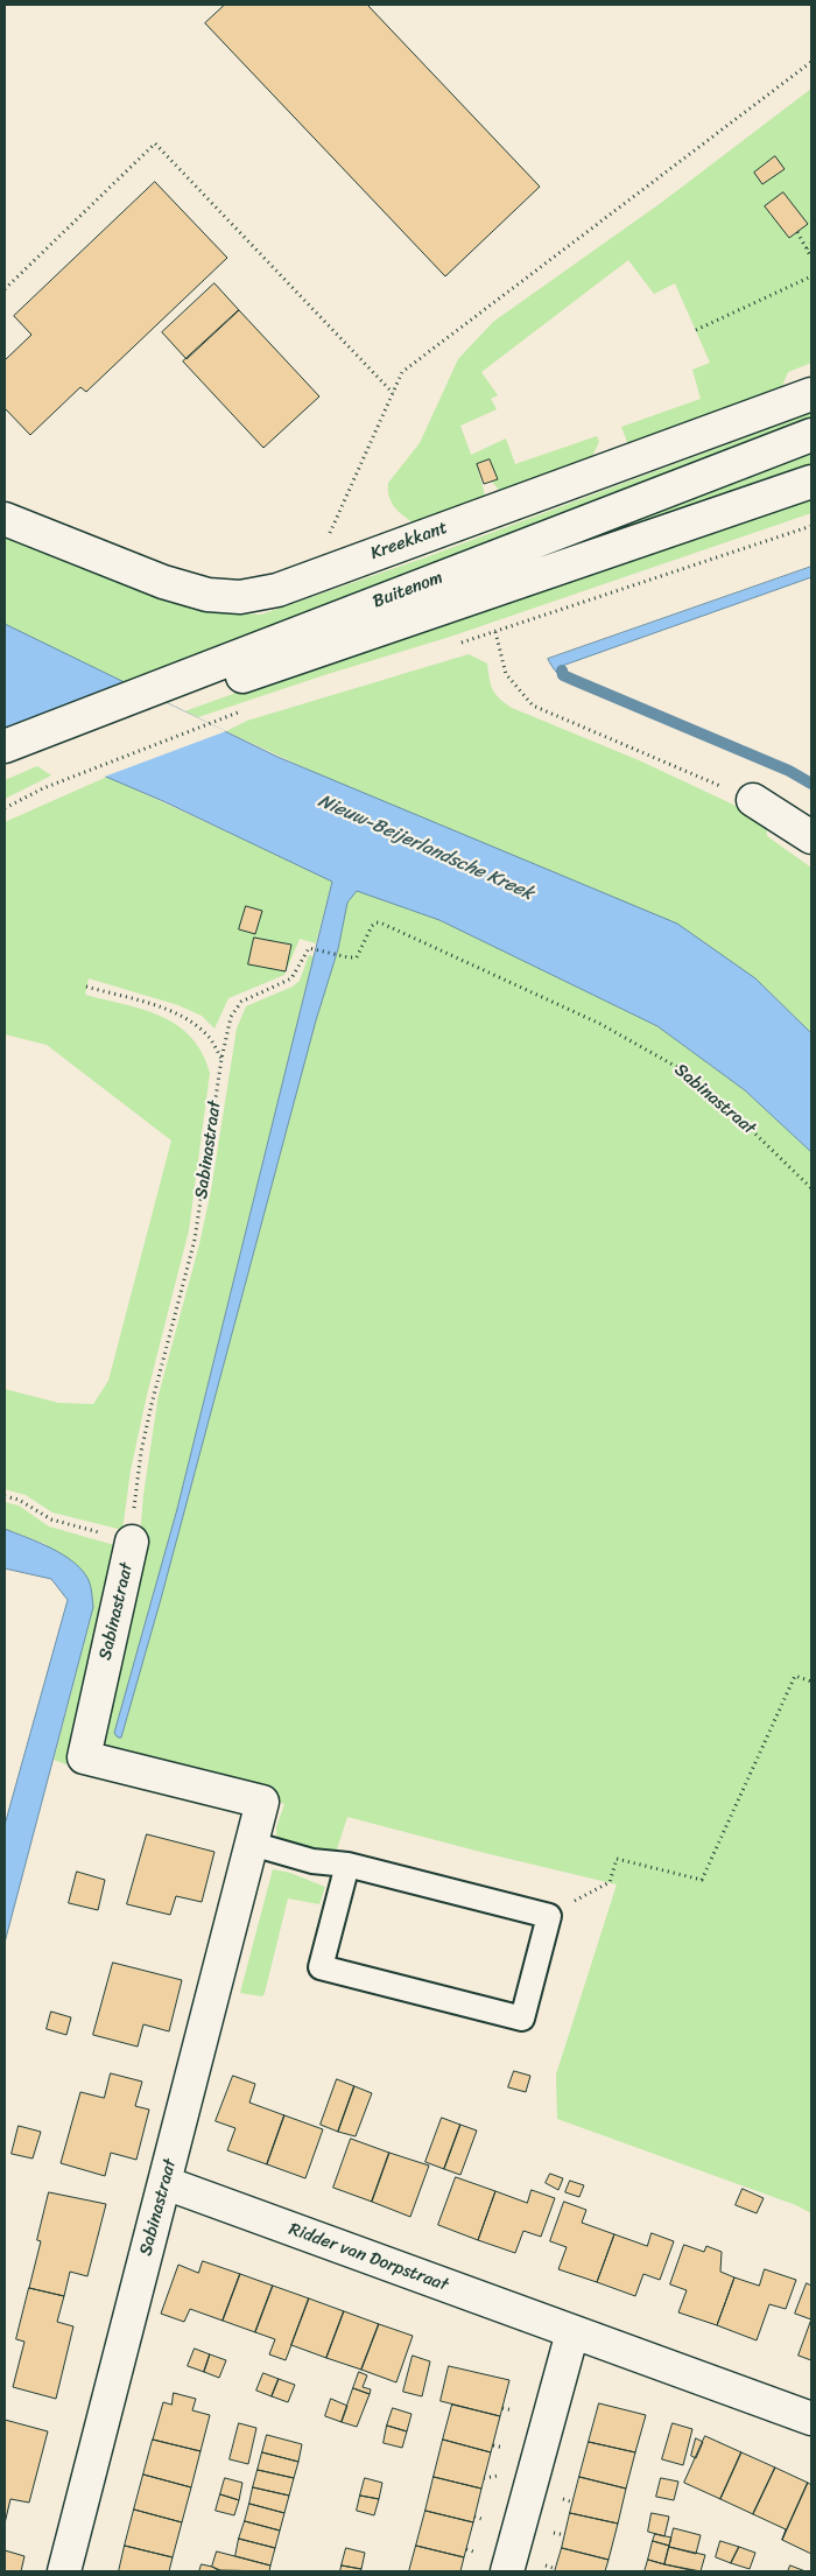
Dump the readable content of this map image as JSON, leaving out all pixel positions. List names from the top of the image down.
{
  "streets": {
    "street": [
      "Kreekkant",
      "Buitenom",
      "Sabinastraat",
      "Ridder van Dorpstraat"
    ]
  },
  "crossings": [
    ["Sabinastraat", "Ridder van Dorpstraat"]
  ],
  "water": ["Nieuw-Beijerlandsche Kreek"]
}
